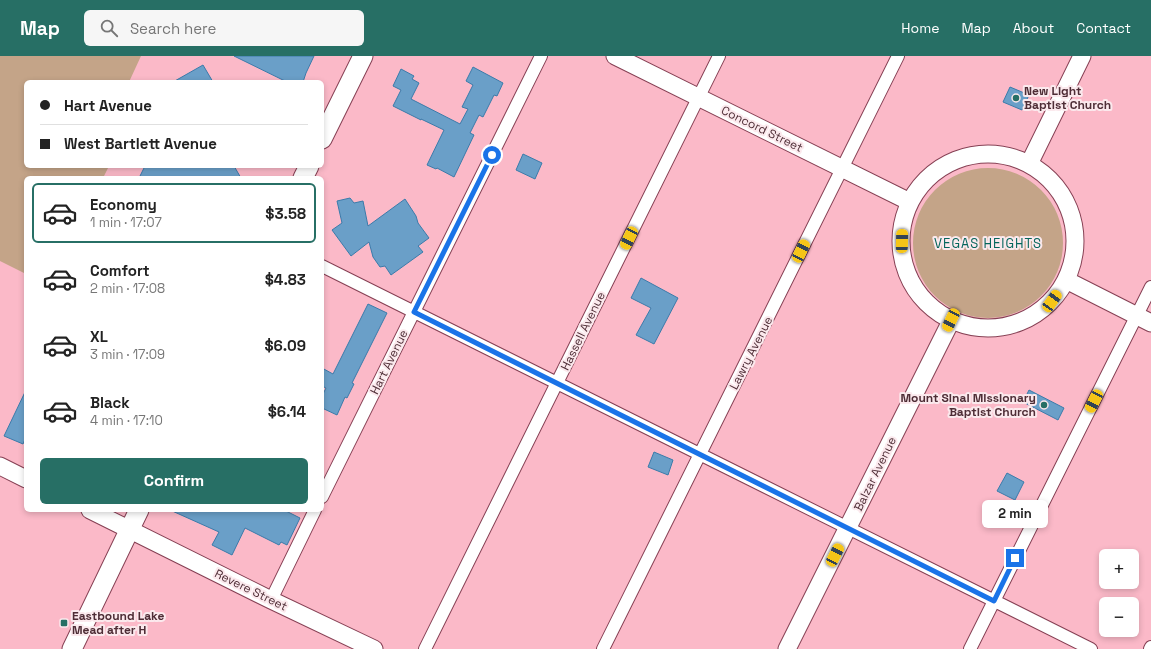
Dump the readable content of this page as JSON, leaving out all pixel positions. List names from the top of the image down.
{
  "streets": {
    "street": [
      "Concord Street",
      "Hassell Avenue",
      "Lawry Avenue",
      "Hart Avenue",
      "Balzar Avenue",
      "Revere Street"
    ]
  },
  "crossings": [
    ["Concord Street", "Hassell Avenue"],
    ["Concord Street", "Lawry Avenue"]
  ],
  "districts": ["VEGAS HEIGHTS"],
  "places": {
    "other": ["New Light Baptist Church", "Mount Sinai Missionary Baptist Church"],
    "transit": ["Eastbound Lake Mead after H"]
  },
  "page": {
    "header": "Map",
    "search": "Search here",
    "nav": [
      "Home",
      "Map",
      "About",
      "Contact"
    ],
    "banner": ["Hart Avenue", "West Bartlett Avenue"],
    "list": [
      {
        "name": "Economy",
        "note": "1 min · 17:07",
        "value": "$3.58"
      },
      {
        "name": "Comfort",
        "note": "2 min · 17:08",
        "value": "$4.83"
      },
      {
        "name": "XL",
        "note": "3 min · 17:09",
        "value": "$6.09"
      },
      {
        "name": "Black",
        "note": "4 min · 17:10",
        "value": "$6.14"
      }
    ],
    "buttons": "Confirm",
    "bubble": "2 min",
    "map_buttons": ["+", "−"]
  }
}
